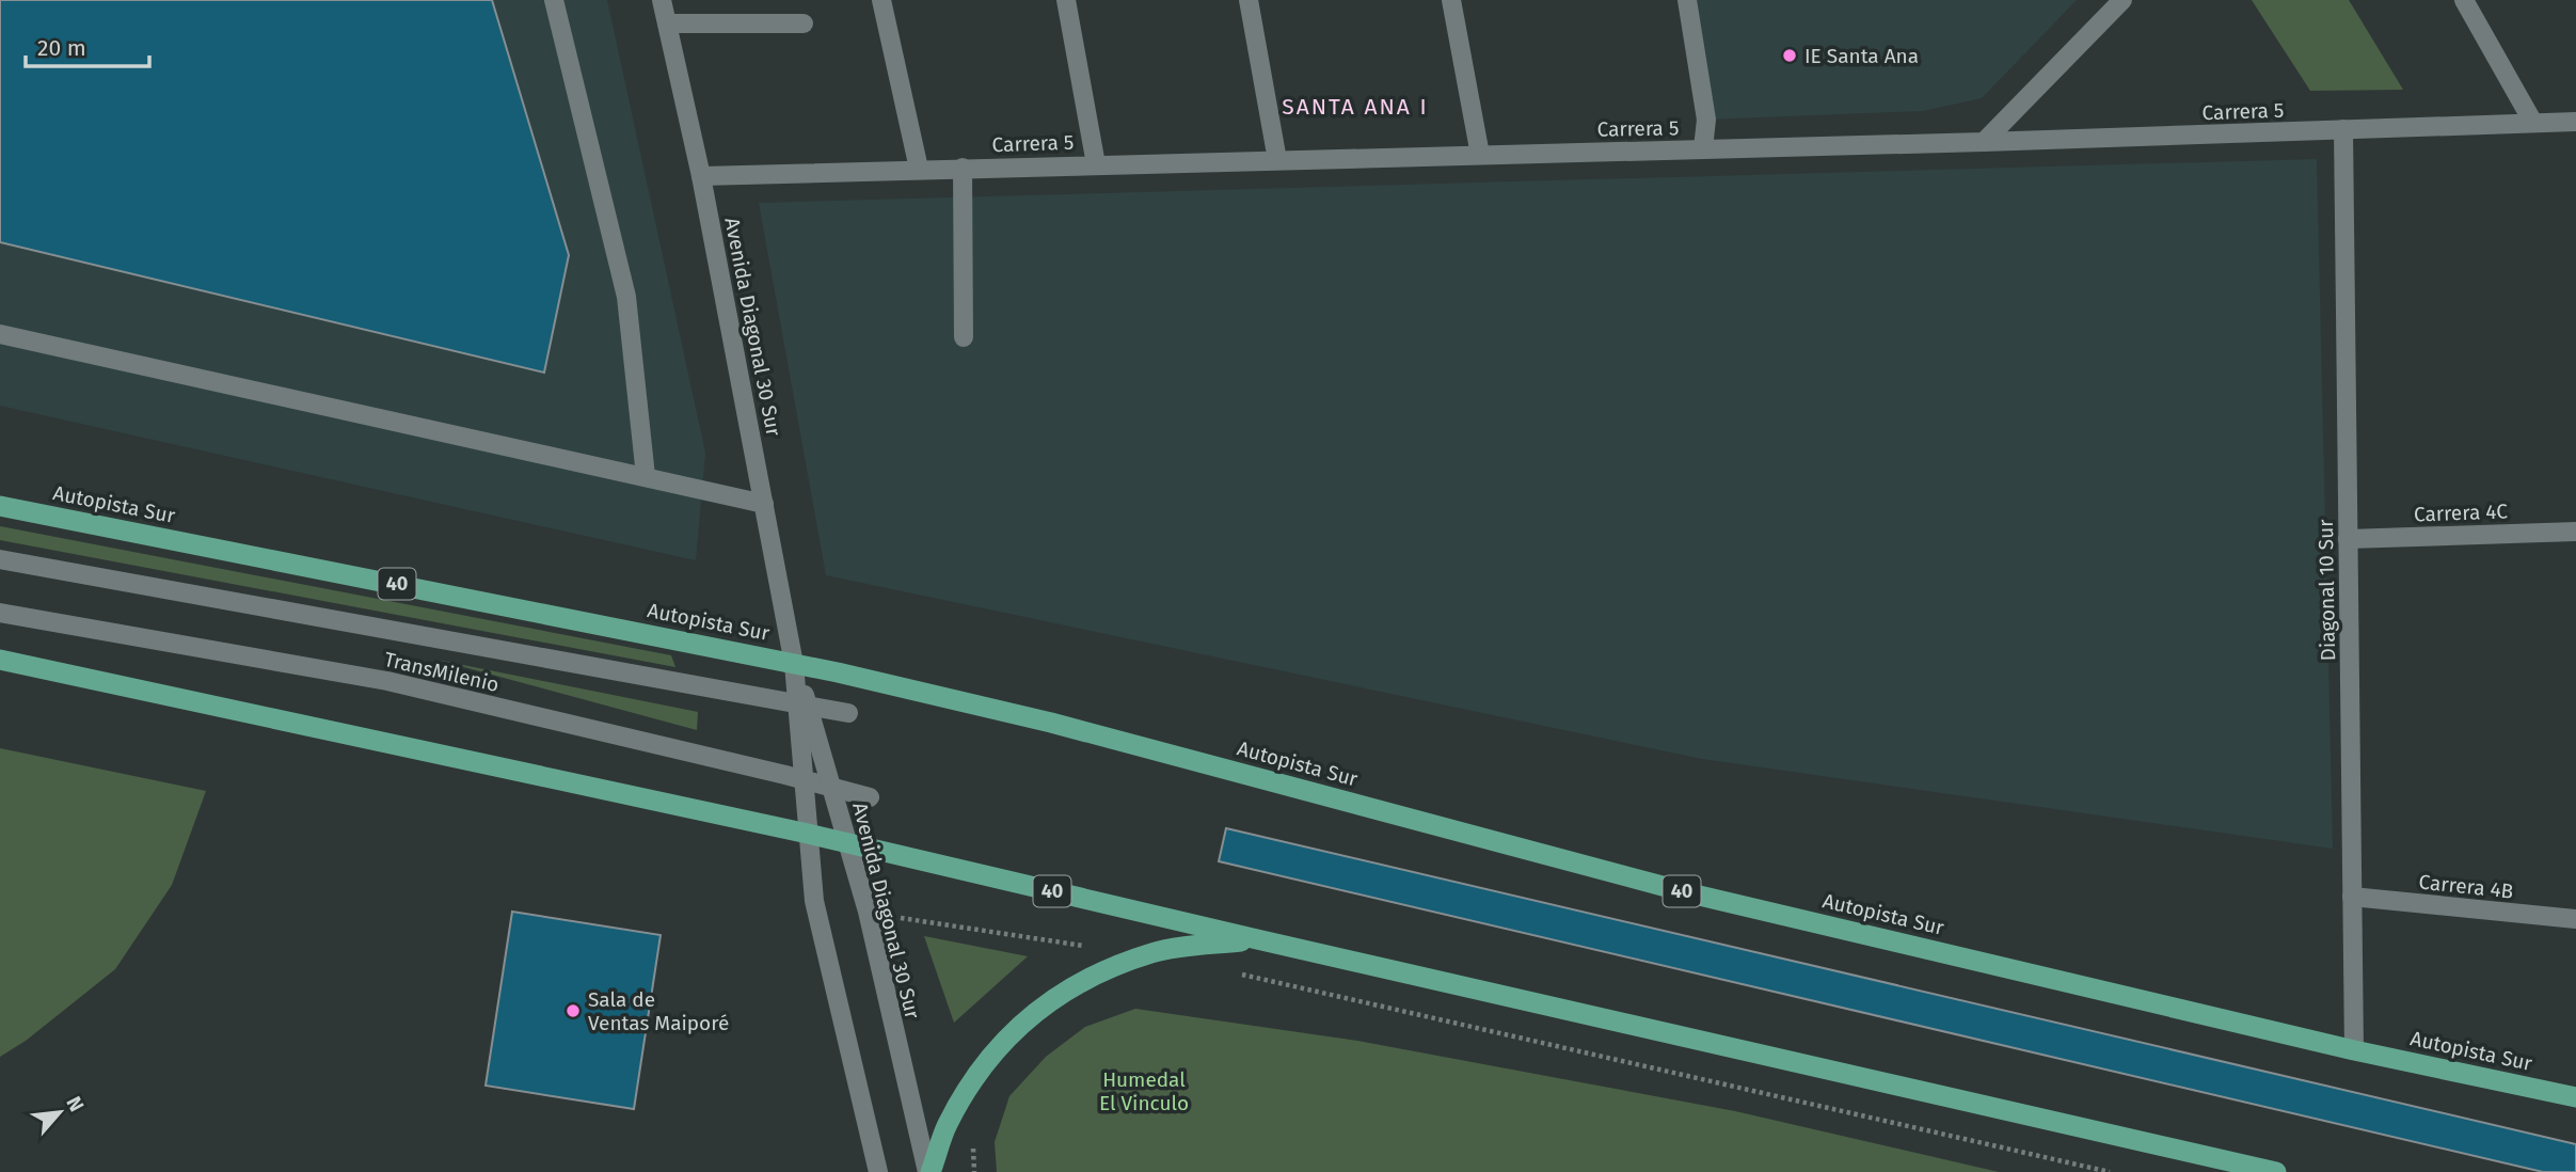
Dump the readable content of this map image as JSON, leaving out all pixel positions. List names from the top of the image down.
{
  "streets": {
    "highway": ["Autopista Sur", "40"],
    "street": [
      "Carrera 5",
      "Avenida Diagonal 30 Sur",
      "Carrera 4C",
      "Diagonal 10 Sur",
      "TransMilenio",
      "Carrera 4B"
    ]
  },
  "crossings": [
    ["Carrera 5", "Avenida Diagonal 30 Sur"],
    ["Carrera 5", "Diagonal 10 Sur"],
    ["Avenida Diagonal 30 Sur", "Autopista Sur"],
    ["Avenida Diagonal 30 Sur", "40"],
    ["Avenida Diagonal 30 Sur", "TransMilenio"],
    ["Autopista Sur", "Diagonal 10 Sur"],
    ["Carrera 4C", "Diagonal 10 Sur"],
    ["Diagonal 10 Sur", "Carrera 4B"]
  ],
  "districts": ["SANTA ANA I"],
  "parks": ["Humedal El Vinculo"],
  "places": ["IE Santa Ana", "Sala de Ventas Maiporé"],
  "scale_bar": "20 m",
  "north": "top right"
}
